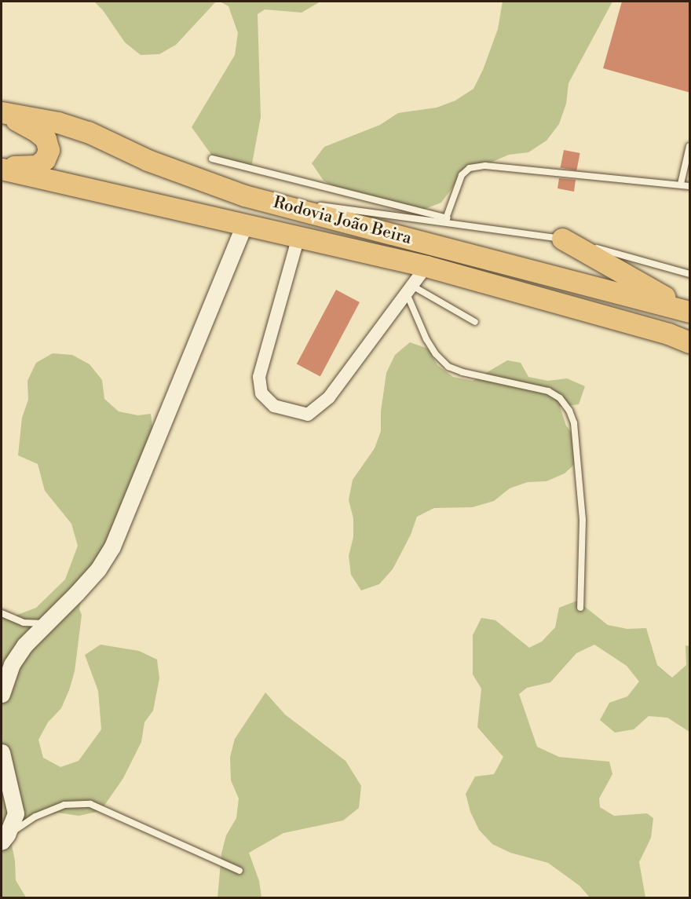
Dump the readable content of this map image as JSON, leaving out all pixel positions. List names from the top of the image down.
{
  "streets": {
    "main road": ["Rodovia João Beira"]
  }
}
